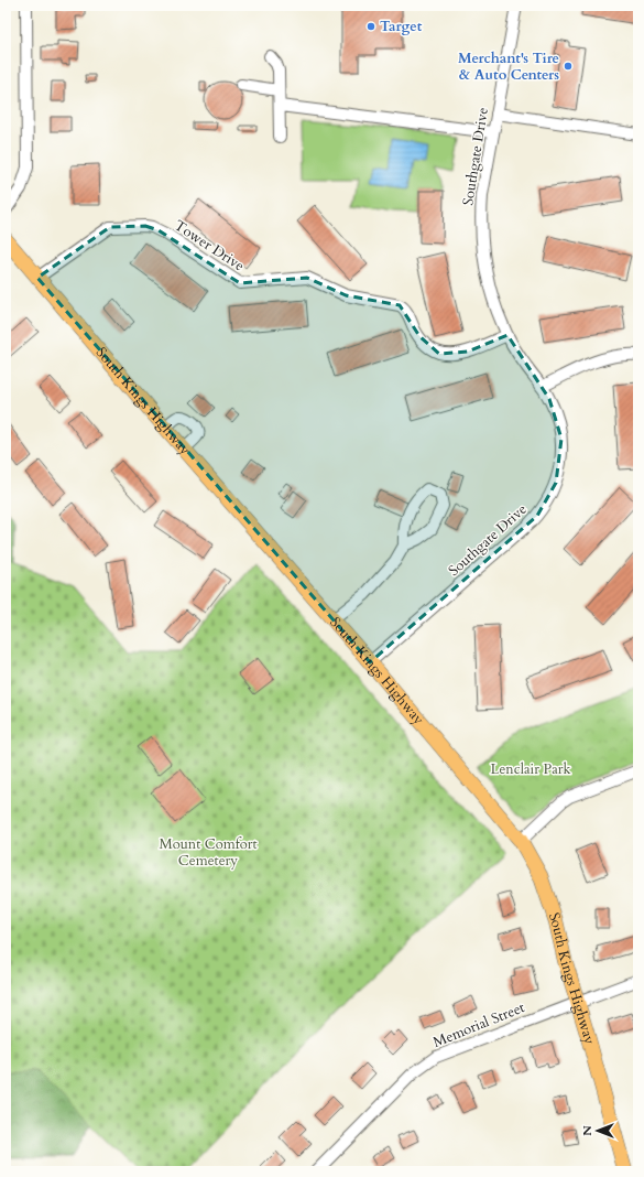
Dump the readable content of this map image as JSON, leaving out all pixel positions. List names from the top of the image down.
{
  "streets": {
    "main road": ["South Kings Highway"],
    "street": ["Southgate Drive", "Tower Drive", "Memorial Street"]
  },
  "crossings": [
    ["Southgate Drive", "Tower Drive"],
    ["Southgate Drive", "South Kings Highway"],
    ["Tower Drive", "South Kings Highway"],
    ["South Kings Highway", "Memorial Street"]
  ],
  "parks": ["Lenclair Park", "Mount Comfort Cemetery"],
  "places": ["Target", "Merchant's Tire & Auto Centers"],
  "north": "left"
}
